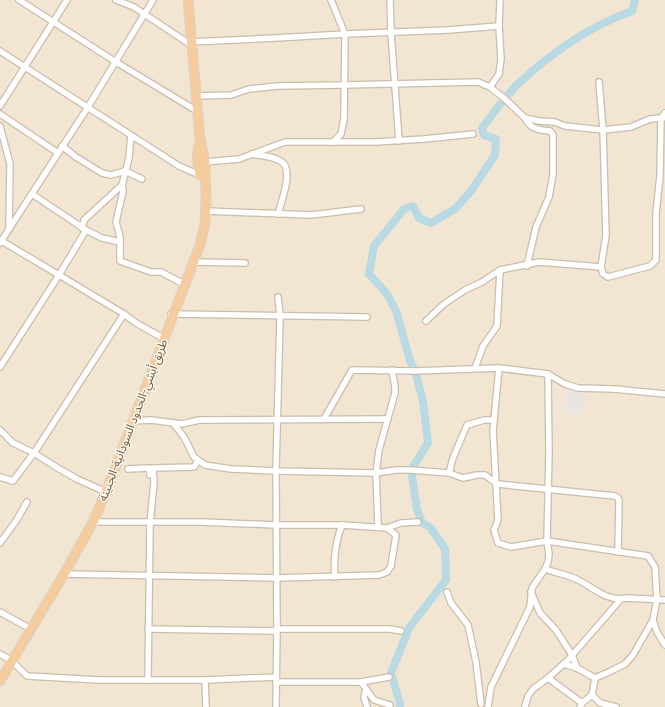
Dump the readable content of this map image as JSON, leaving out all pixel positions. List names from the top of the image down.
{
  "streets": {
    "highway": ["طريق أبشي-الحدود السودانية-الجنينة"]
  }
}
